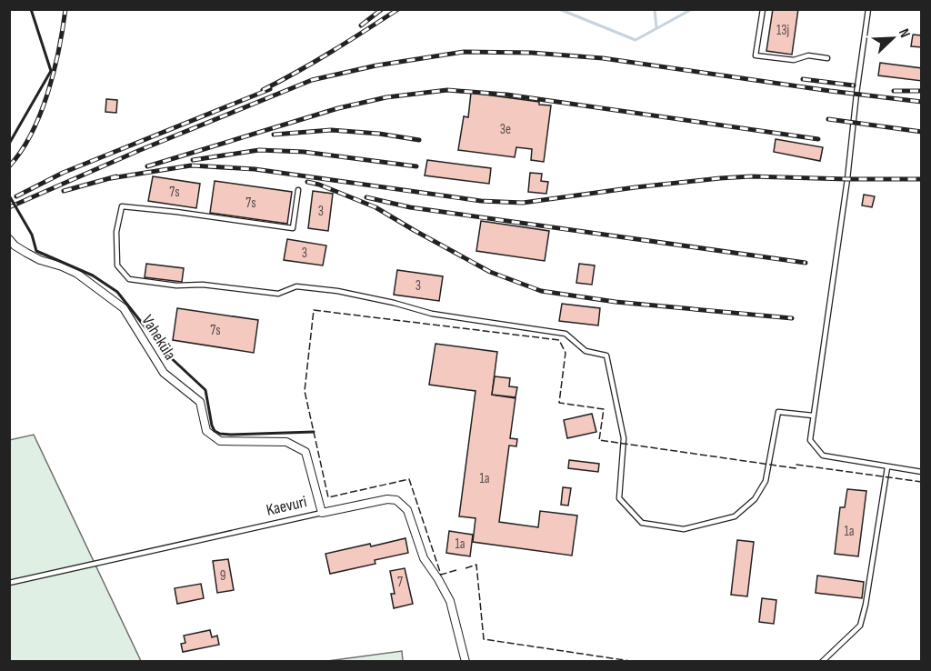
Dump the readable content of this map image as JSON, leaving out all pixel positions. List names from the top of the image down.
{
  "streets": {
    "street": ["Vaheküla", "Kaevuri"]
  },
  "crossings": [
    ["Vaheküla", "Kaevuri"]
  ],
  "house_numbers": [
    "13j",
    "3e",
    "7s",
    "7s",
    "3",
    "3",
    "3",
    "7s",
    "1a",
    "1a",
    "1a",
    "9",
    "7"
  ],
  "north": "top right"
}
